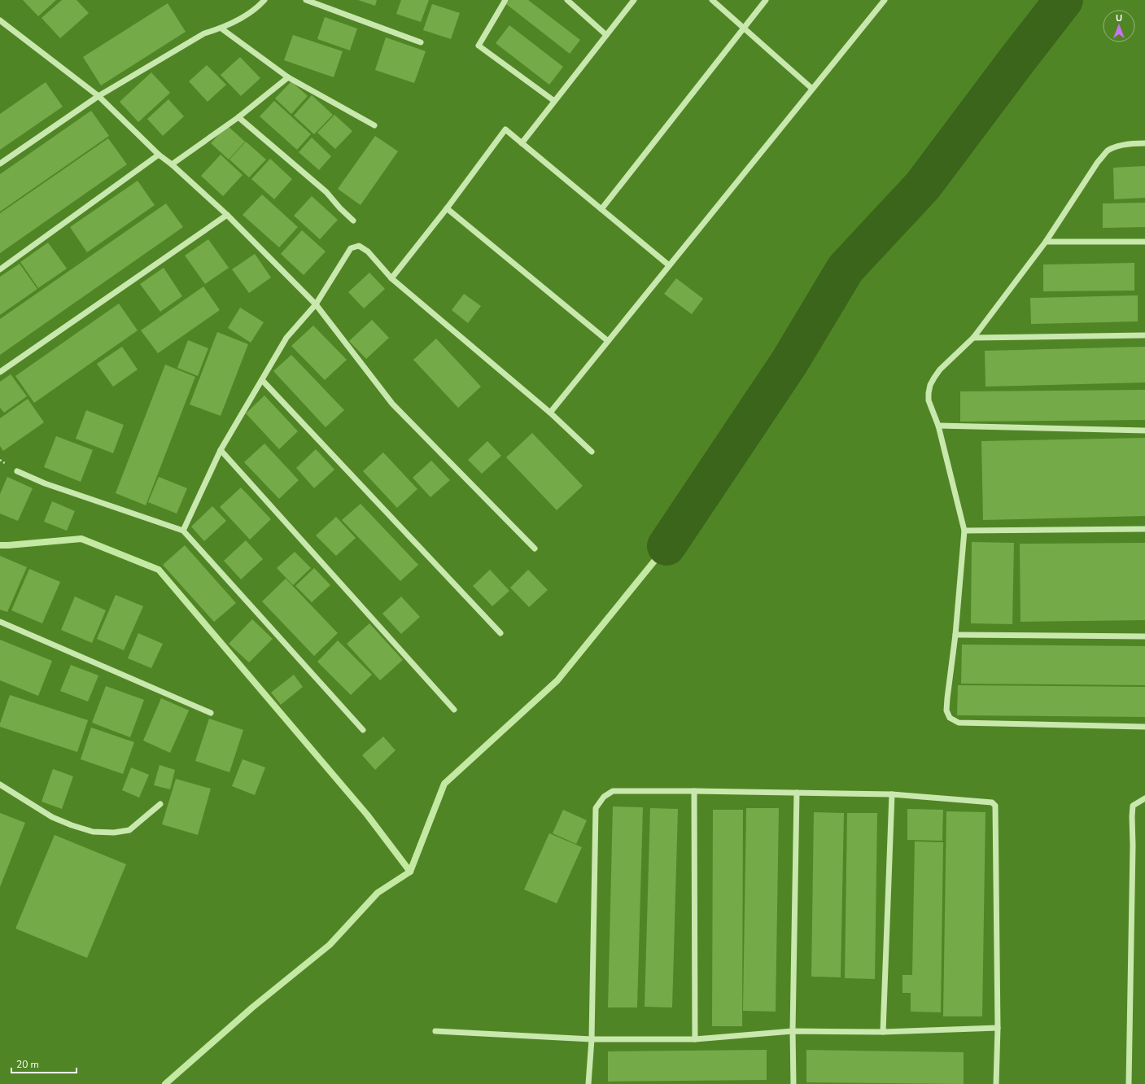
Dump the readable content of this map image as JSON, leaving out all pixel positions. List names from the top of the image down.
{
  "scale_bar": "20 m",
  "north": "top"
}
